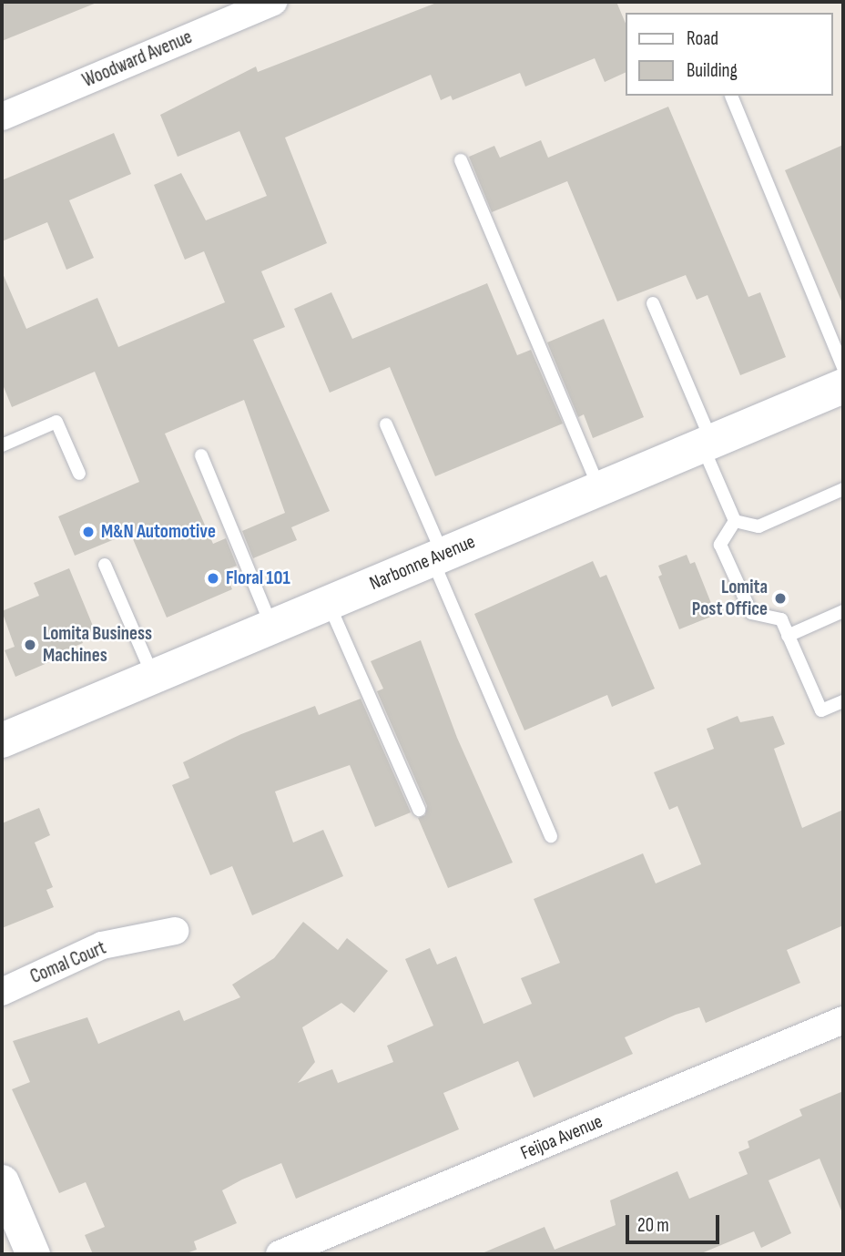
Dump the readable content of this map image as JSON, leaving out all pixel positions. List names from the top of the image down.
{
  "streets": {
    "main road": ["Narbonne Avenue"],
    "street": ["Woodward Avenue", "Comal Court", "Feijoa Avenue"]
  },
  "places": [
    "M&N Automotive",
    "Floral 101",
    "Lomita Post Office",
    "Lomita Business Machines"
  ],
  "legend": ["Road", "Building"],
  "scale_bar": "20 m"
}
